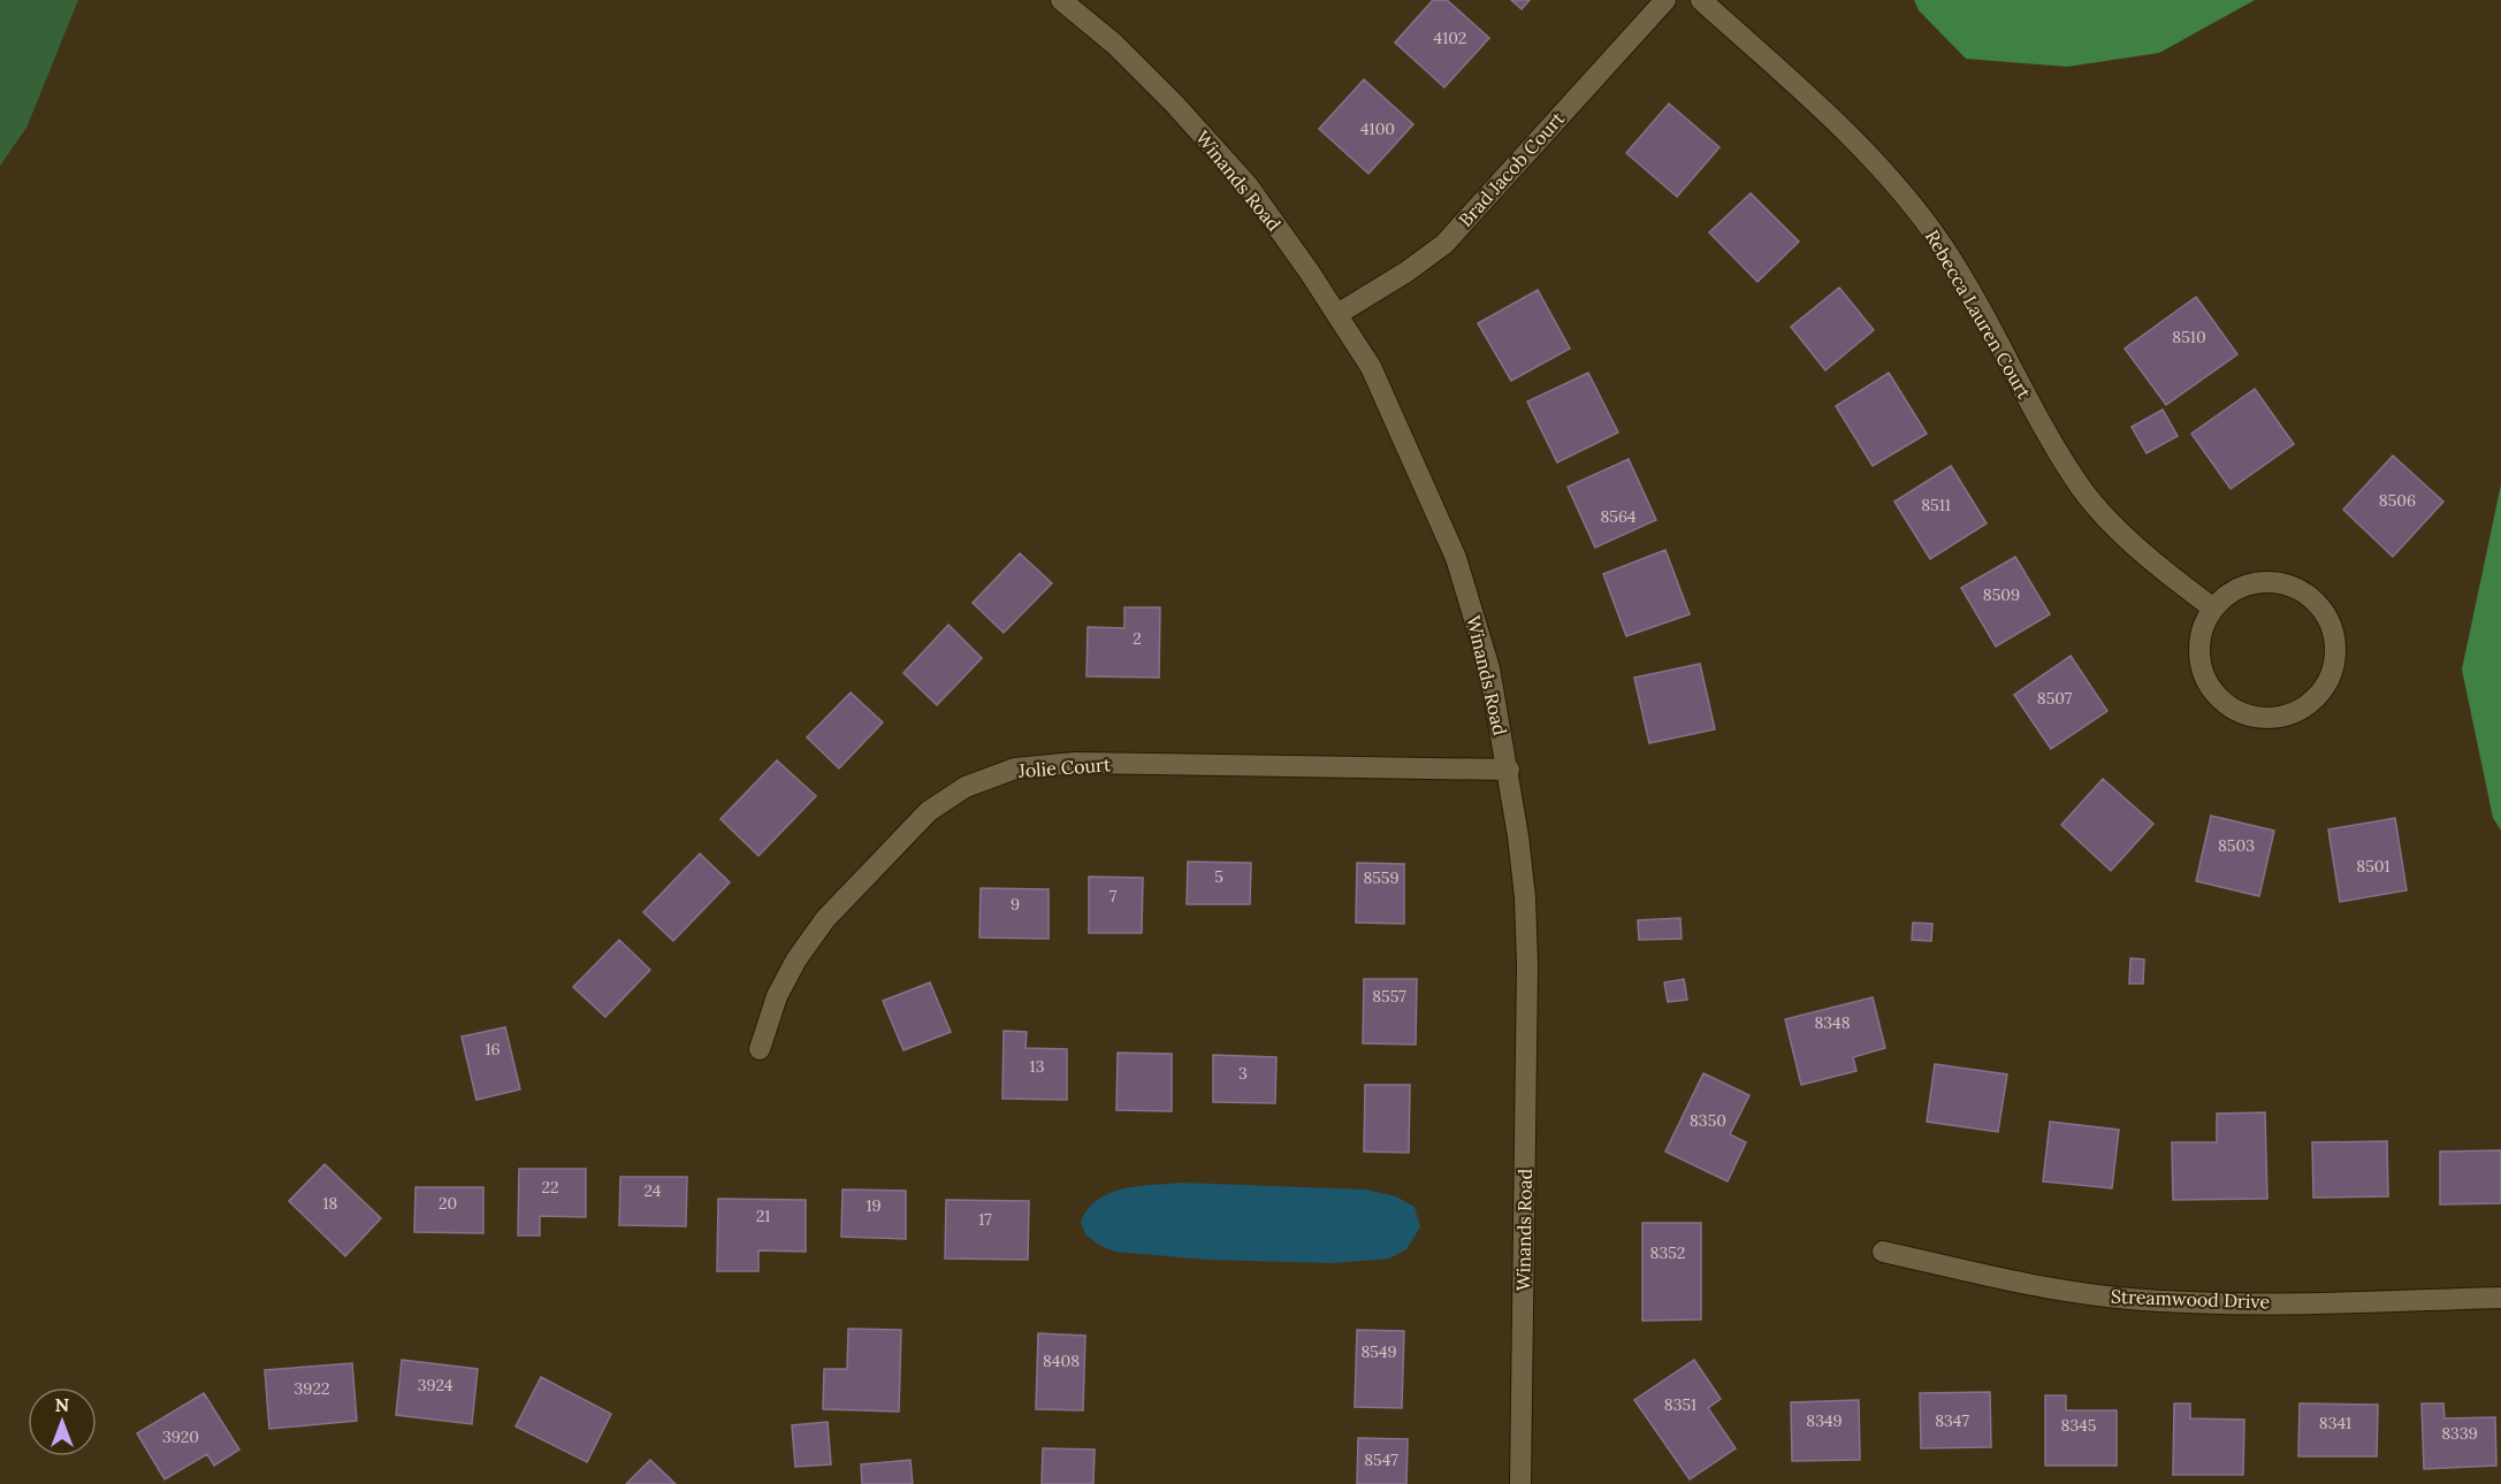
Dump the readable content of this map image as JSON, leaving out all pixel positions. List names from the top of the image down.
{
  "streets": {
    "street": [
      "Brad Jacob Court",
      "Winands Road",
      "Rebecca Lauren Court",
      "Jolie Court",
      "Streamwood Drive"
    ]
  },
  "crossings": [
    ["Brad Jacob Court", "Winands Road"],
    ["Winands Road", "Jolie Court"]
  ],
  "house_numbers": [
    "4102",
    "4100",
    "8510",
    "8506",
    "8511",
    "8564",
    "8509",
    "2",
    "8507",
    "8503",
    "8501",
    "5",
    "8559",
    "7",
    "9",
    "8557",
    "8348",
    "16",
    "13",
    "3",
    "8350",
    "22",
    "24",
    "18",
    "20",
    "19",
    "21",
    "17",
    "8352",
    "8549",
    "8408",
    "3924",
    "3922",
    "8351",
    "8349",
    "8347",
    "8341",
    "8345",
    "8339",
    "3920",
    "8547"
  ],
  "north": "top"
}
